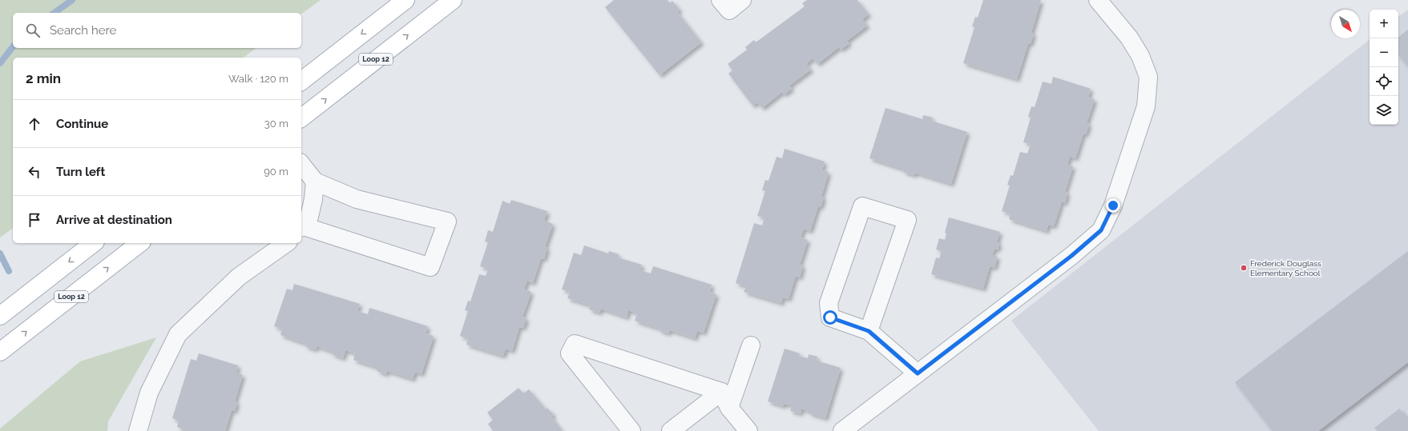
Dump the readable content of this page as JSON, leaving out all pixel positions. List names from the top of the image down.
{
  "streets": {
    "main road": ["Loop 12"]
  },
  "places": ["Frederick Douglass Elementary School"],
  "north": "bottom right",
  "page": {
    "map_buttons": ["+", "−"],
    "search": "Search here",
    "heading": ["2 min", "Walk · 120 m"],
    "list": [
      ["Continue", "30 m"],
      ["Turn left", "90 m"],
      "Arrive at destination"
    ]
  }
}
